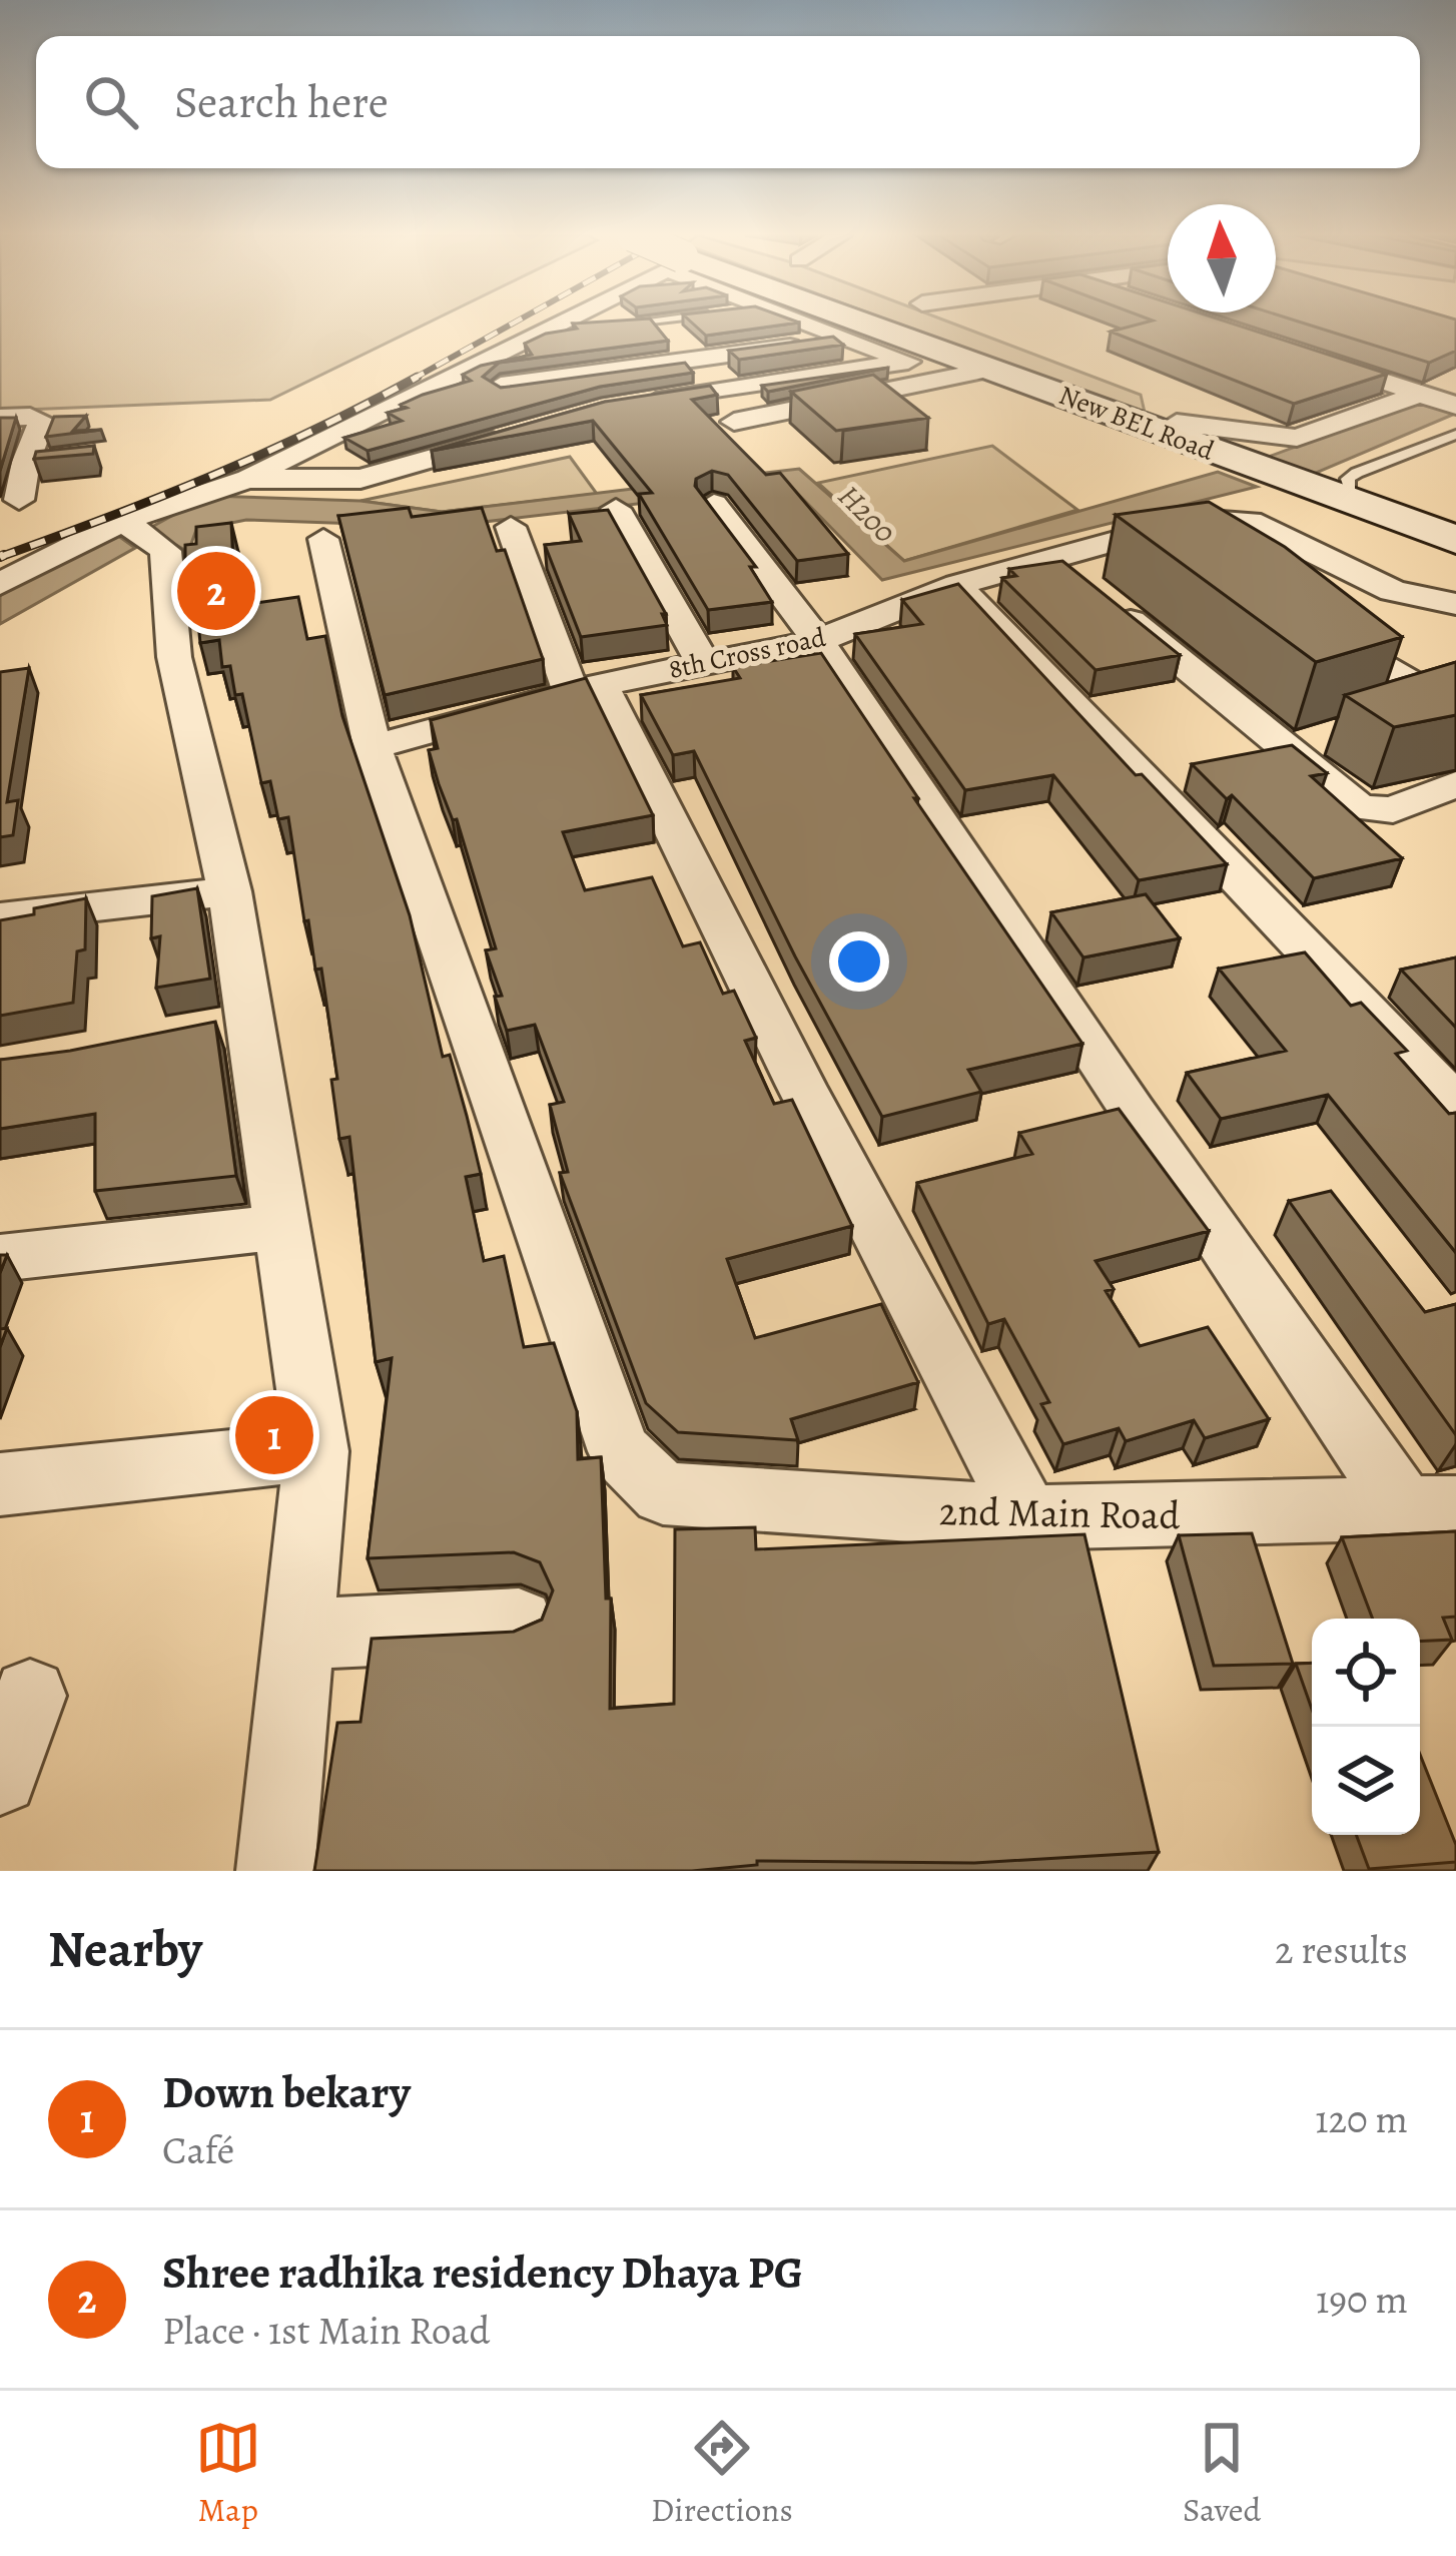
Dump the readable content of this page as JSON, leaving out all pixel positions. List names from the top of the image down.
{
  "streets": {
    "main road": ["New BEL Road"],
    "street": ["8th Cross road", "2nd Main Road"]
  },
  "crossings": [
    ["8th Cross road", "2nd Main Road"]
  ],
  "water": ["H200"],
  "north": "top",
  "page": {
    "search": "Search here",
    "pins": ["2", "1"],
    "heading": ["Nearby", "2 results"],
    "list": [
      {
        "mark": "1",
        "name": "Down bekary",
        "note": "Café",
        "value": "120 m"
      },
      {
        "mark": "2",
        "name": "Shree radhika residency Dhaya PG",
        "note": "Place · 1st Main Road",
        "value": "190 m"
      }
    ],
    "nav": ["Map", "Directions", "Saved"]
  }
}
